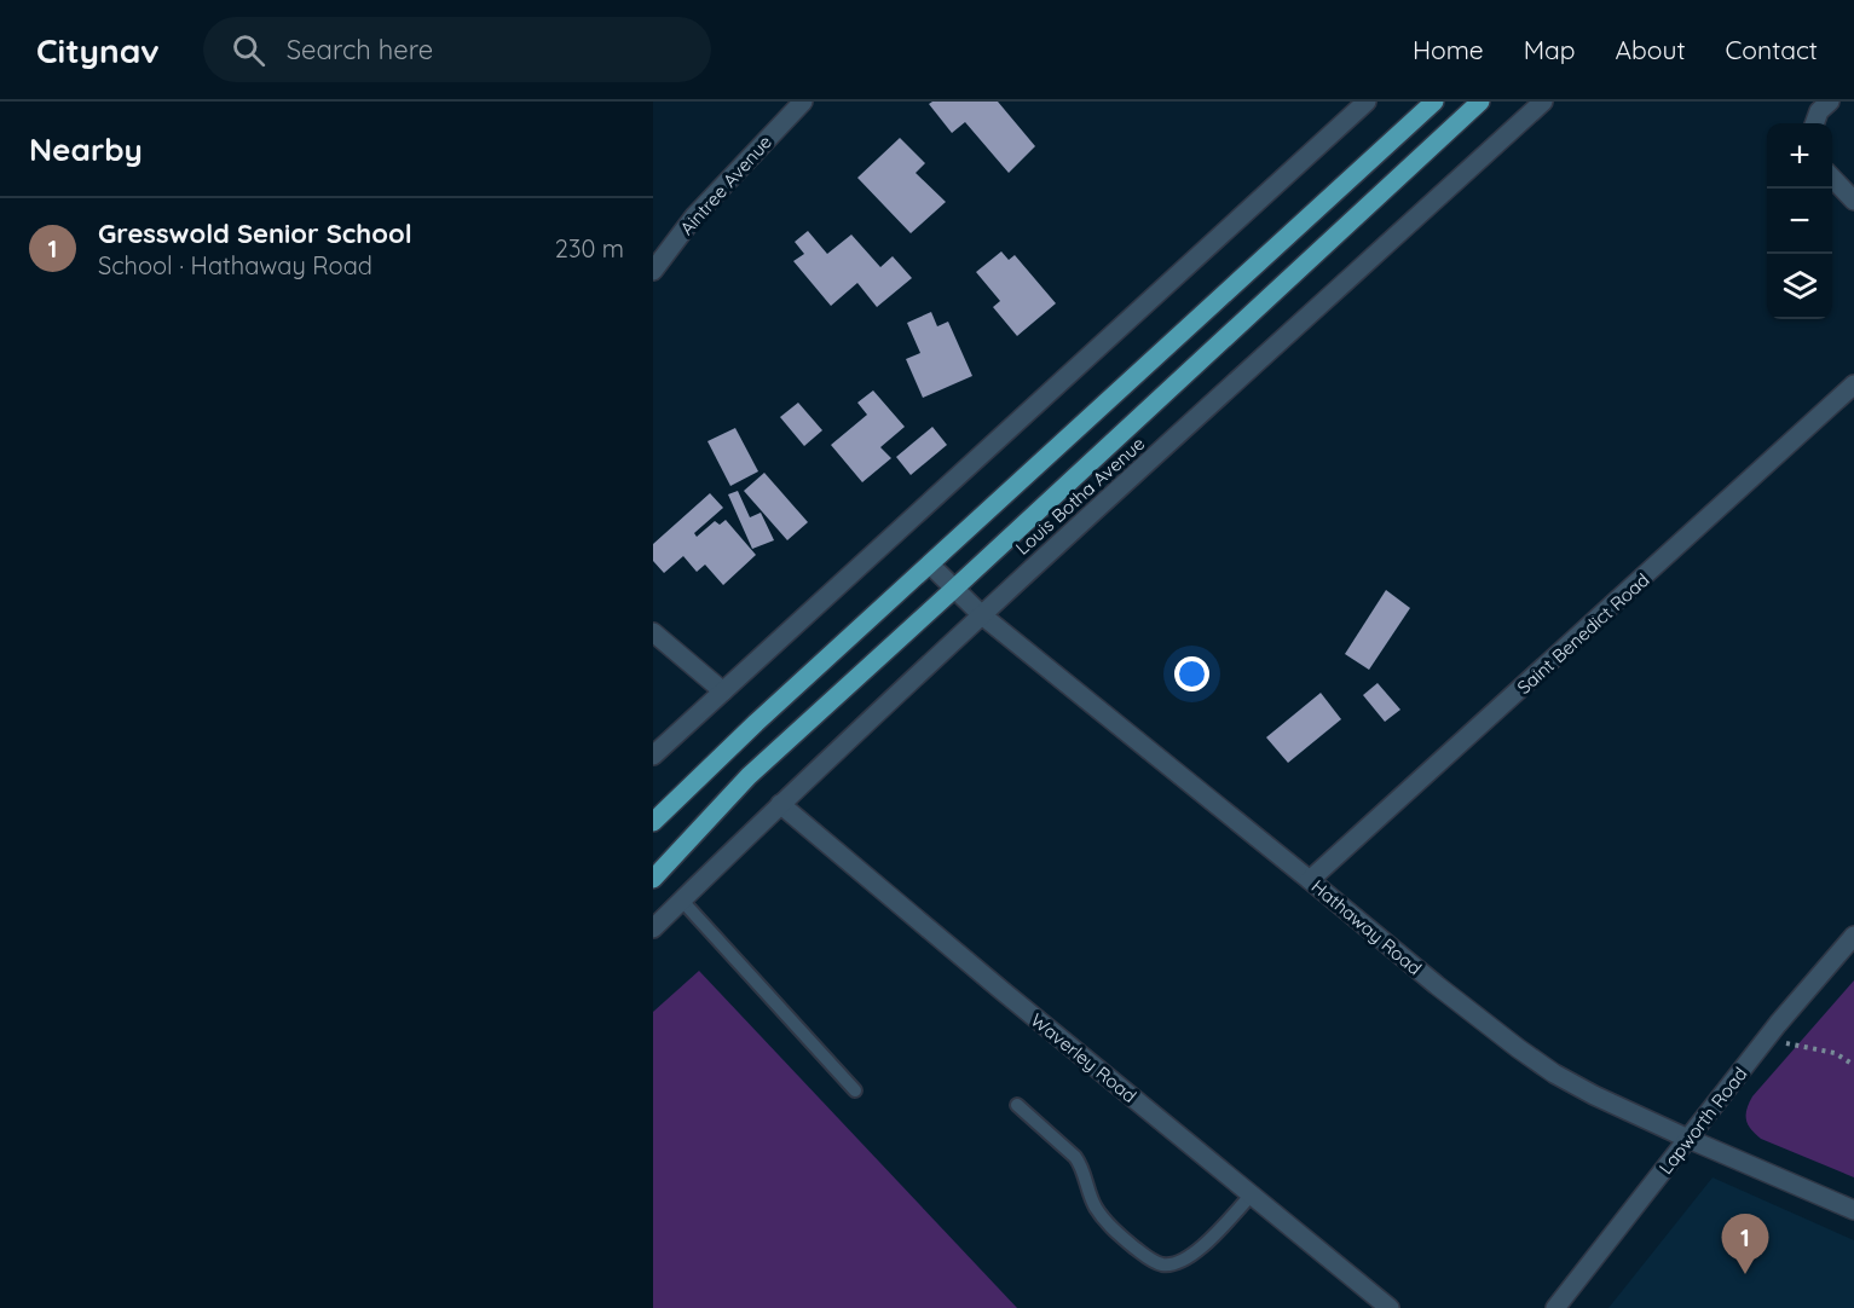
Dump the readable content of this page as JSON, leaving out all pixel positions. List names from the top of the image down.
{
  "streets": {
    "main road": ["Louis Botha Avenue"],
    "street": [
      "Aintree Avenue",
      "Saint Benedict Road",
      "Hathaway Road",
      "Waverley Road",
      "Lapworth Road"
    ]
  },
  "crossings": [
    ["Louis Botha Avenue", "Hathaway Road"],
    ["Louis Botha Avenue", "Waverley Road"],
    ["Saint Benedict Road", "Hathaway Road"],
    ["Hathaway Road", "Lapworth Road"]
  ],
  "page": {
    "header": "Citynav",
    "search": "Search here",
    "nav": [
      "Home",
      "Map",
      "About",
      "Contact"
    ],
    "heading": "Nearby",
    "map_buttons": ["+", "−"],
    "list": [
      {
        "mark": "1",
        "name": "Gresswold Senior School",
        "note": "School · Hathaway Road",
        "value": "230 m"
      }
    ],
    "pins": "1"
  }
}
